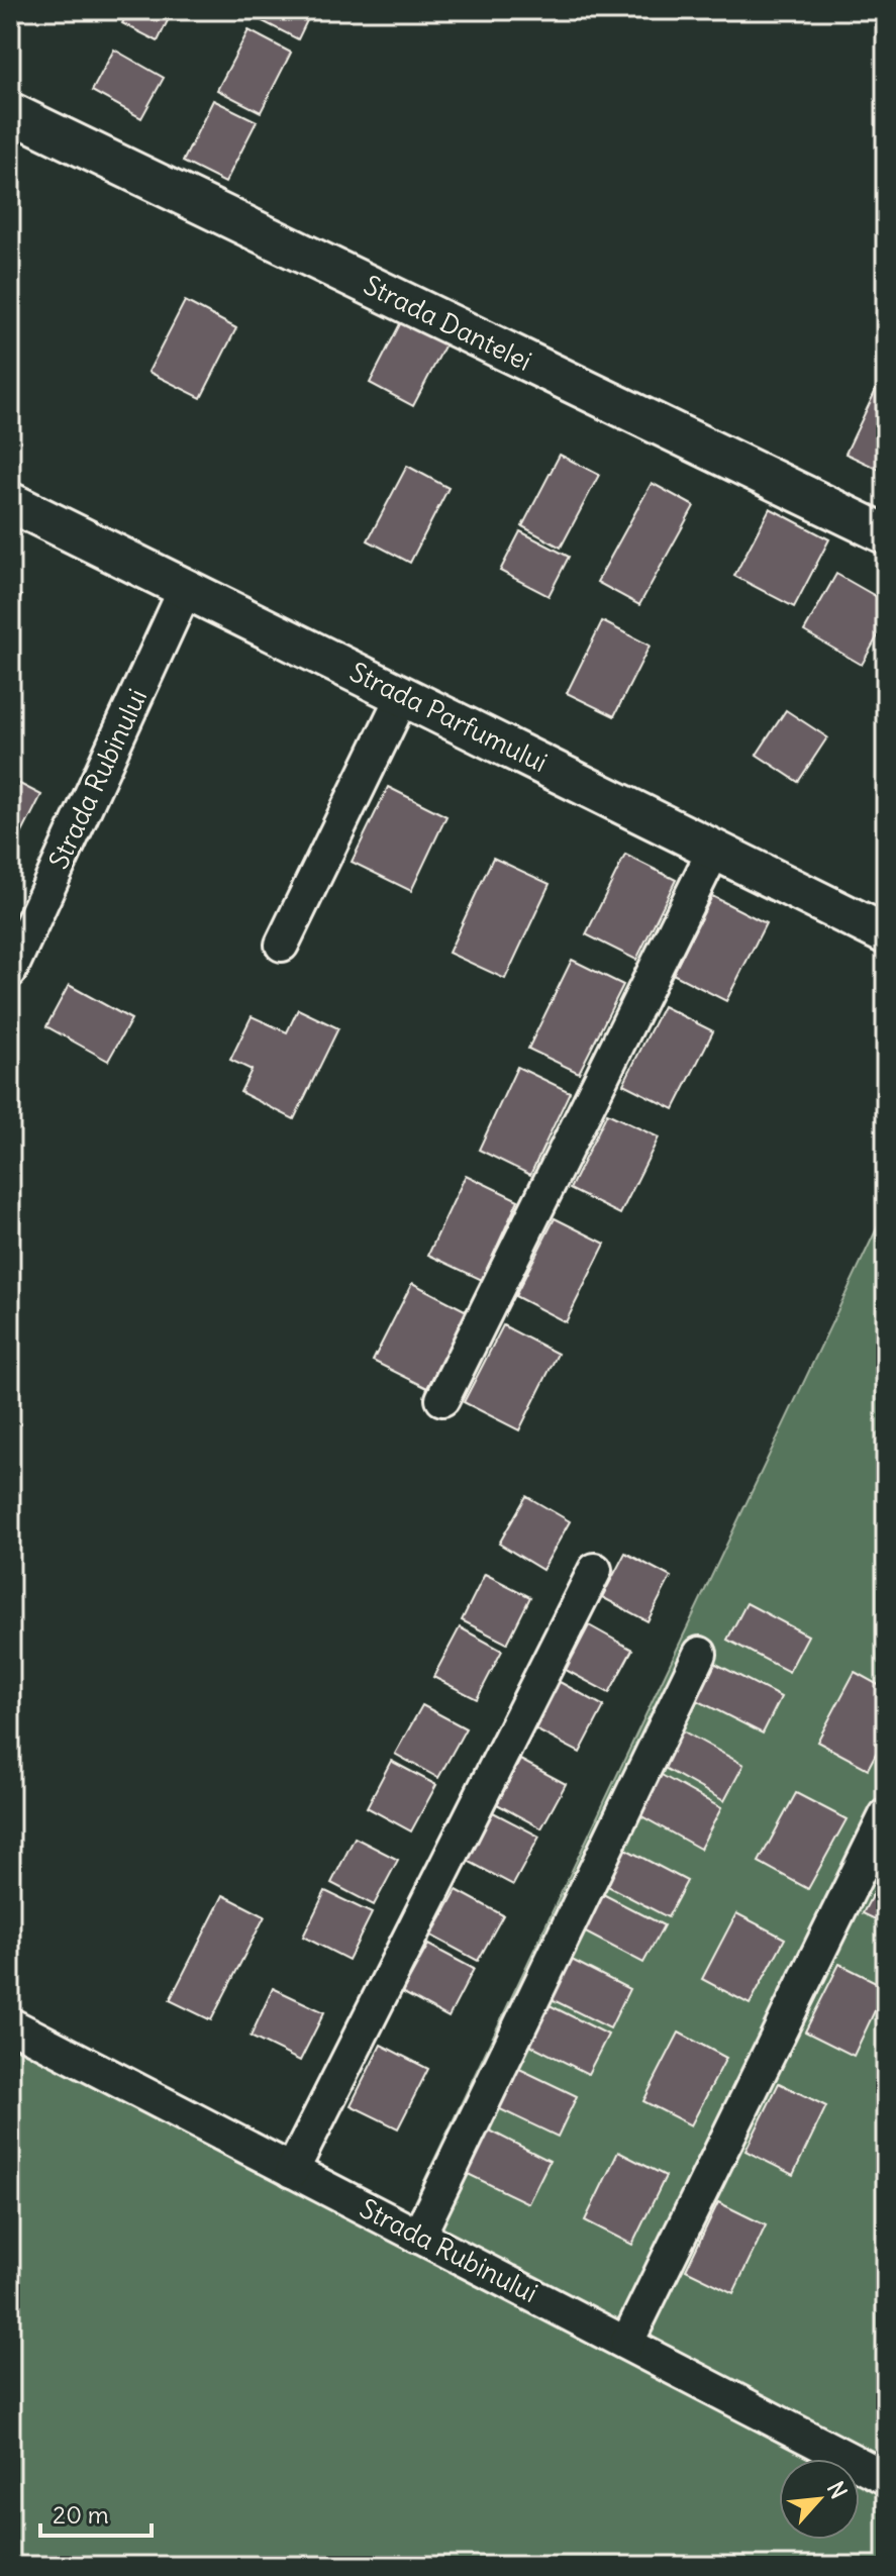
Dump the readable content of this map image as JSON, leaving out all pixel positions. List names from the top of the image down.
{
  "streets": {
    "street": ["Strada Dantelei", "Strada Parfumului", "Strada Rubinului"]
  },
  "crossings": [
    ["Strada Parfumului", "Strada Rubinului"]
  ],
  "scale_bar": "20 m",
  "north": "top right"
}
